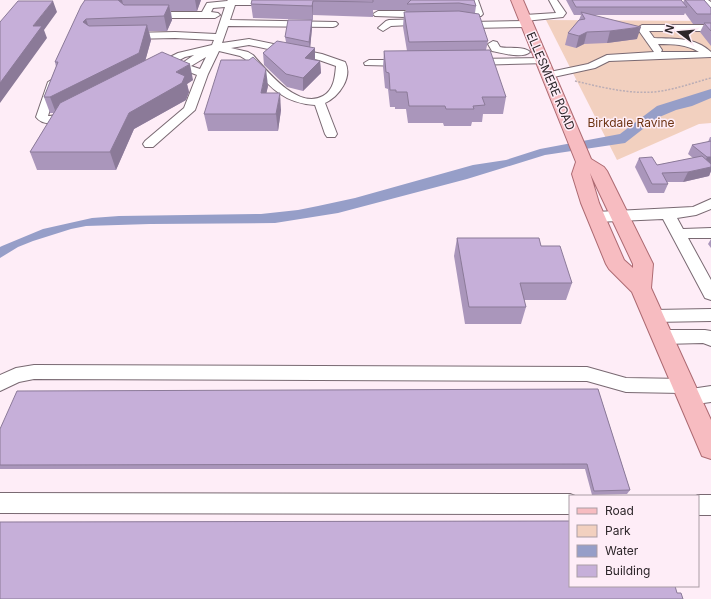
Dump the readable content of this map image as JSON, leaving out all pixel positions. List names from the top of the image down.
{
  "streets": {
    "main road": ["ELLESMERE ROAD"]
  },
  "parks": ["Birkdale Ravine"],
  "legend": [
    "Road",
    "Park",
    "Water",
    "Building"
  ],
  "north": "left"
}
